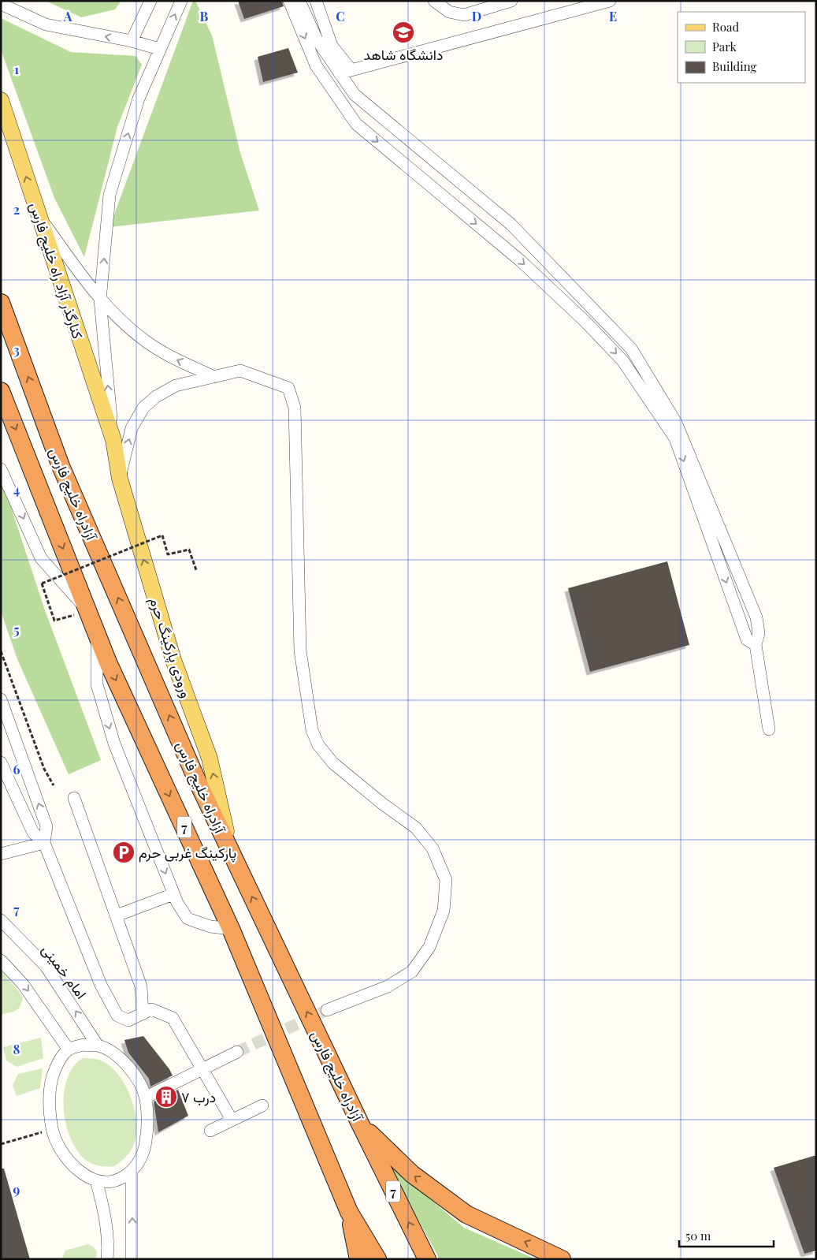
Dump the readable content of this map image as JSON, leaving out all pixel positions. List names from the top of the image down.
{
  "streets": {
    "highway": ["آزادراه خلیج فارس", "7"],
    "main road": ["کنارگذر آزاد راه خلیج فارس", "ورودی پارکینگ حرم"],
    "street": ["امام خمینی"]
  },
  "crossings": [
    ["کنارگذر آزاد راه خلیج فارس", "ورودی پارکینگ حرم"],
    ["آزادراه خلیج فارس", "ورودی پارکینگ حرم"]
  ],
  "one_way": ["ورودی پارکینگ حرم"],
  "places": {
    "school or university": ["دانشگاه شاهد"],
    "parking": ["پارکینگ غربی حرم"],
    "building": ["درب ۷"]
  },
  "legend": ["Road", "Park", "Building"],
  "scale_bar": "50 m",
  "grid": {
    "columns": [
      "A",
      "B",
      "C",
      "D",
      "E"
    ],
    "rows": [
      "1",
      "2",
      "3",
      "4",
      "5",
      "6",
      "7",
      "8",
      "9"
    ]
  }
}
